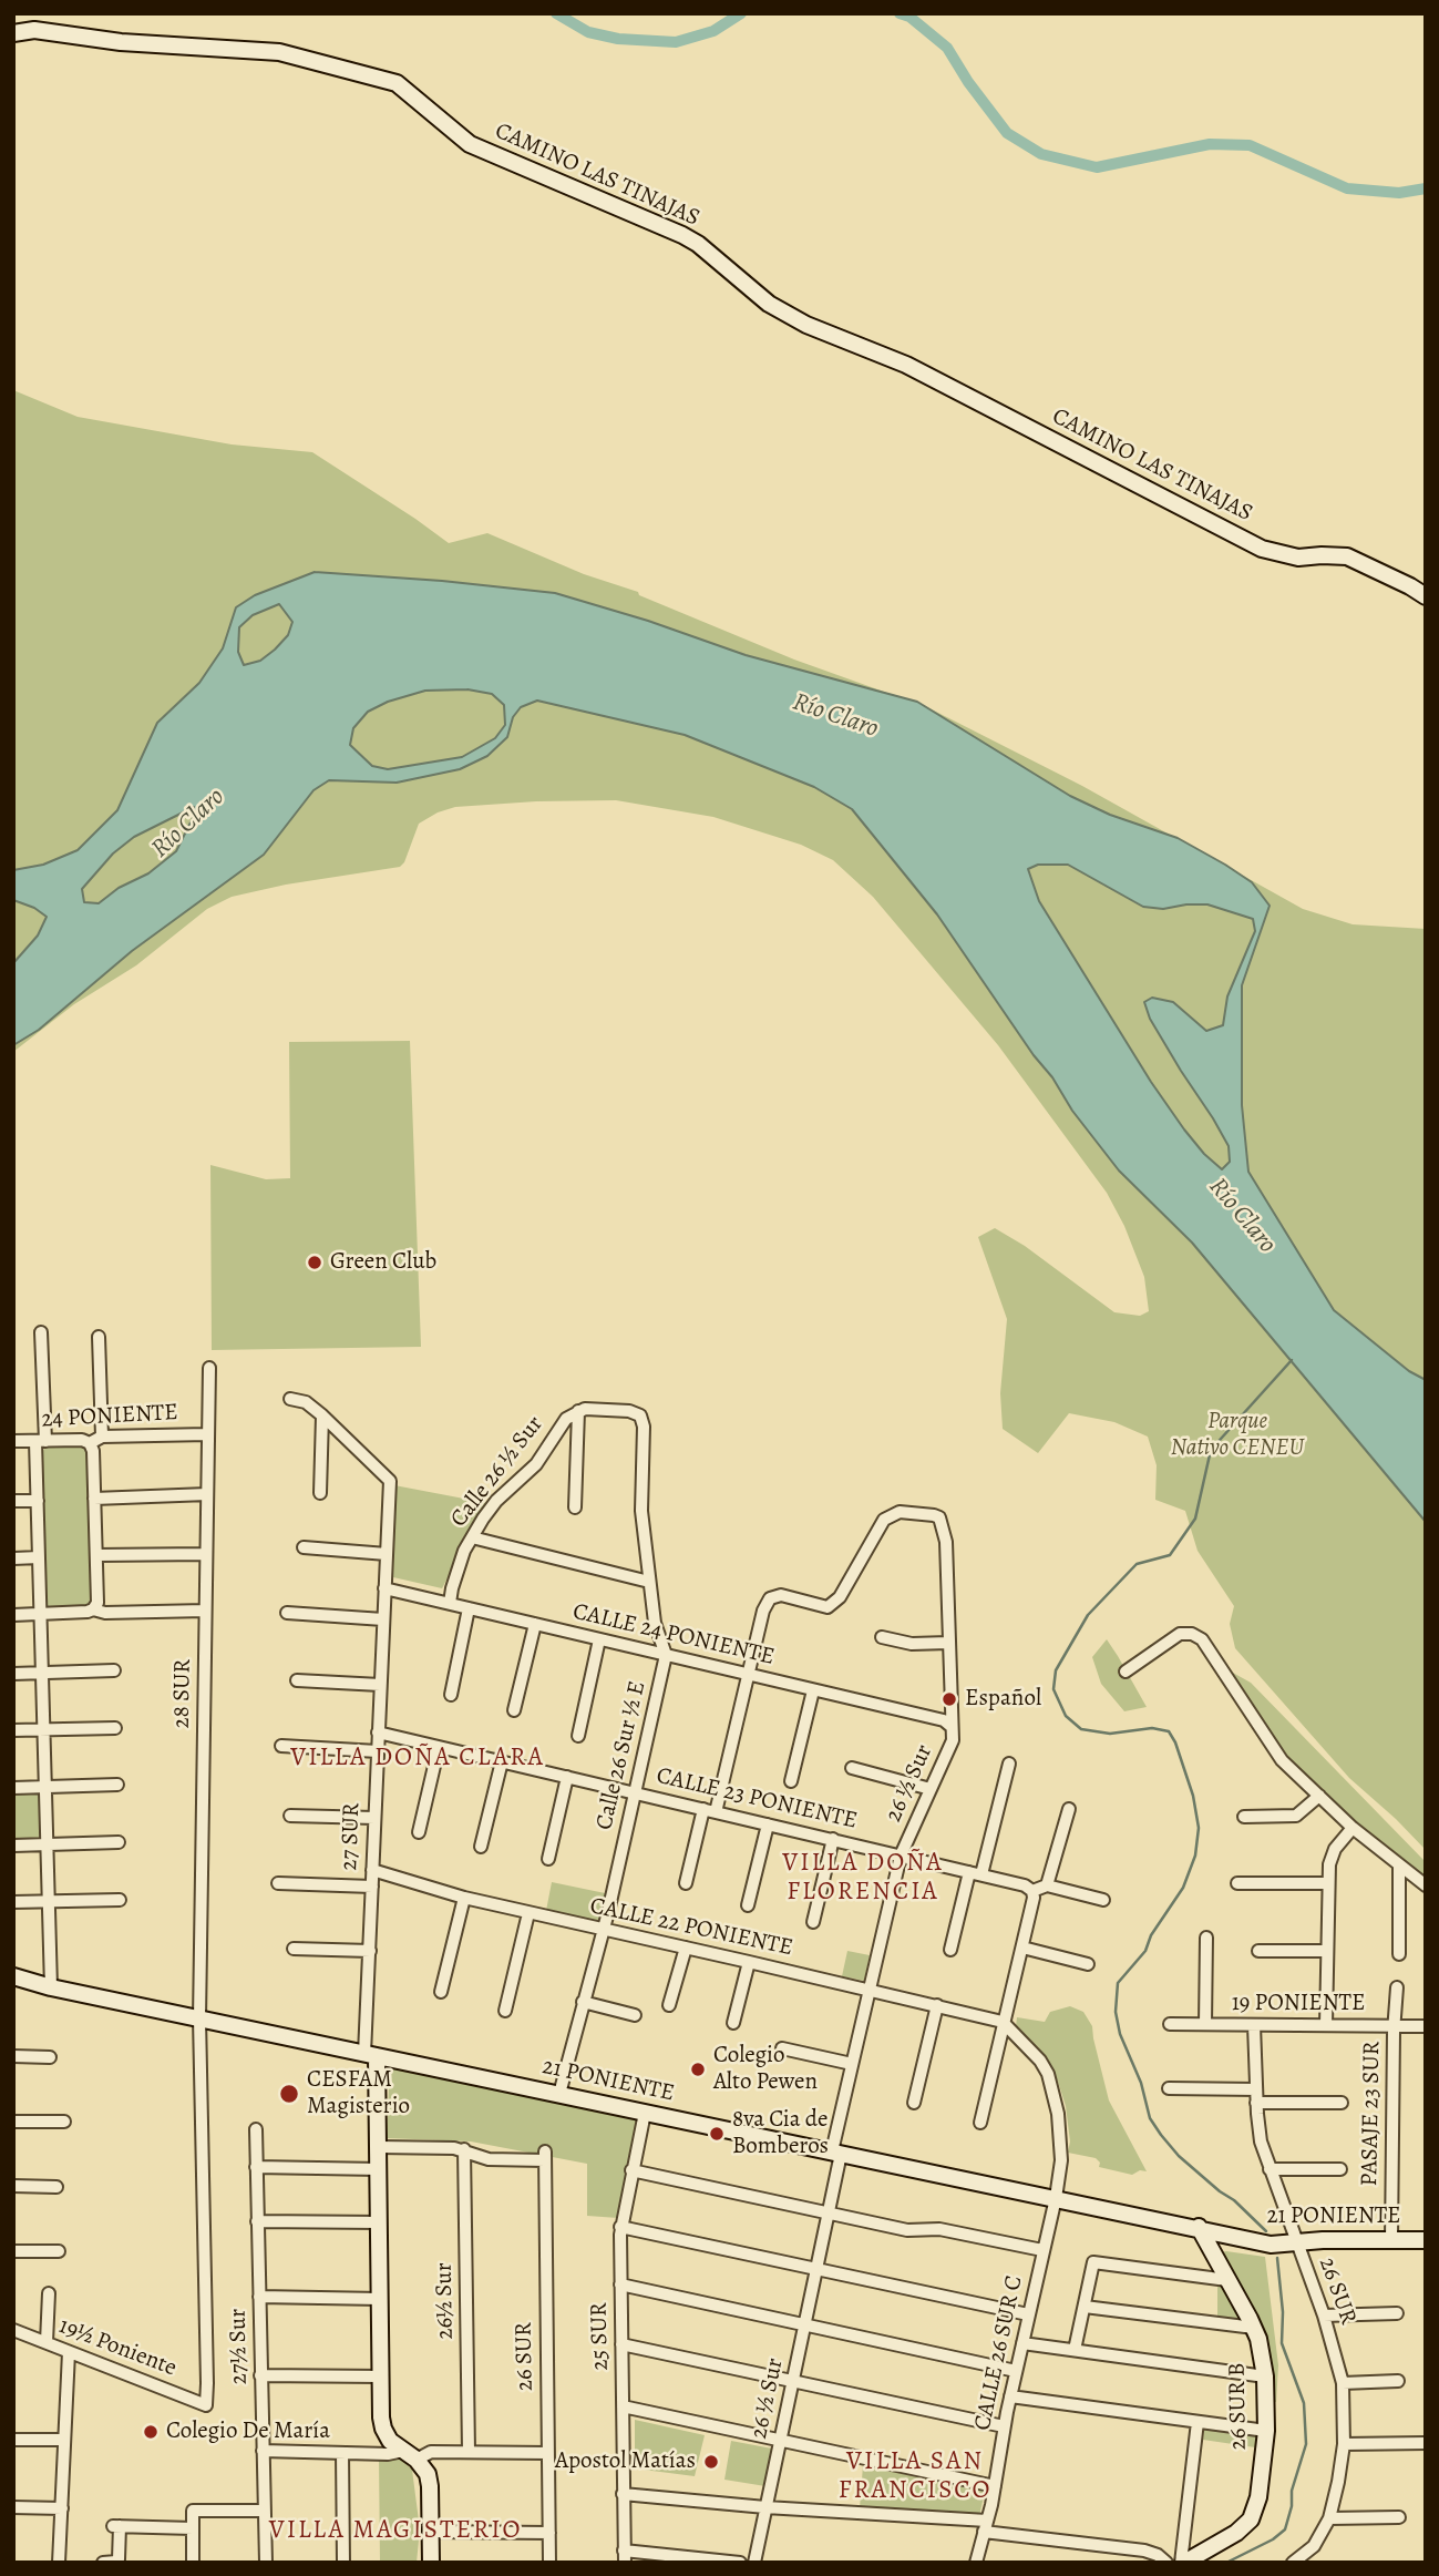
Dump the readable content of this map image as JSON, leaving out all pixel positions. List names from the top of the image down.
{
  "streets": {
    "street": [
      "CAMINO LAS TINAJAS",
      "24 PONIENTE",
      "Calle 26 ½ Sur",
      "CALLE 24 PONIENTE",
      "28 SUR",
      "Calle 26 Sur ½ E",
      "26 ½ Sur",
      "CALLE 23 PONIENTE",
      "27 SUR",
      "CALLE 22 PONIENTE",
      "19 PONIENTE",
      "21 PONIENTE",
      "PASAJE 23 SUR",
      "26 SUR",
      "26½ Sur",
      "25 SUR",
      "27½ Sur",
      "19½ Poniente",
      "CALLE 26 SUR C",
      "26 SUR B"
    ]
  },
  "crossings": [
    ["24 PONIENTE", "28 SUR"],
    ["Calle 26 ½ Sur", "CALLE 24 PONIENTE"],
    ["Calle 26 ½ Sur", "Calle 26 Sur ½ E"],
    ["CALLE 24 PONIENTE", "Calle 26 Sur ½ E"],
    ["CALLE 24 PONIENTE", "26 ½ Sur"],
    ["CALLE 24 PONIENTE", "27 SUR"],
    ["28 SUR", "21 PONIENTE"],
    ["28 SUR", "19½ Poniente"],
    ["Calle 26 Sur ½ E", "CALLE 23 PONIENTE"],
    ["Calle 26 Sur ½ E", "CALLE 22 PONIENTE"],
    ["Calle 26 Sur ½ E", "21 PONIENTE"],
    ["26 ½ Sur", "CALLE 23 PONIENTE"],
    ["26 ½ Sur", "CALLE 22 PONIENTE"],
    ["26 ½ Sur", "21 PONIENTE"],
    ["CALLE 23 PONIENTE", "27 SUR"],
    ["27 SUR", "CALLE 22 PONIENTE"],
    ["27 SUR", "21 PONIENTE"],
    ["CALLE 22 PONIENTE", "CALLE 26 SUR C"],
    ["19 PONIENTE", "PASAJE 23 SUR"],
    ["19 PONIENTE", "26 SUR"],
    ["21 PONIENTE", "PASAJE 23 SUR"],
    ["21 PONIENTE", "26 SUR"],
    ["21 PONIENTE", "25 SUR"],
    ["21 PONIENTE", "CALLE 26 SUR C"],
    ["21 PONIENTE", "26 SUR B"],
    ["26 SUR", "26½ Sur"]
  ],
  "districts": [
    "VILLA DOÑA CLARA",
    "VILLA DOÑA FLORENCIA",
    "VILLA SAN FRANCISCO",
    "VILLA MAGISTERIO"
  ],
  "water": ["Río Claro"],
  "parks": ["Parque Nativo CENEU"],
  "places": [
    "Green Club",
    "Español",
    "Colegio Alto Pewen",
    "CESFAM Magisterio",
    "8va Cia de Bomberos",
    "Colegio De María",
    "Apostol Matías"
  ]
}
